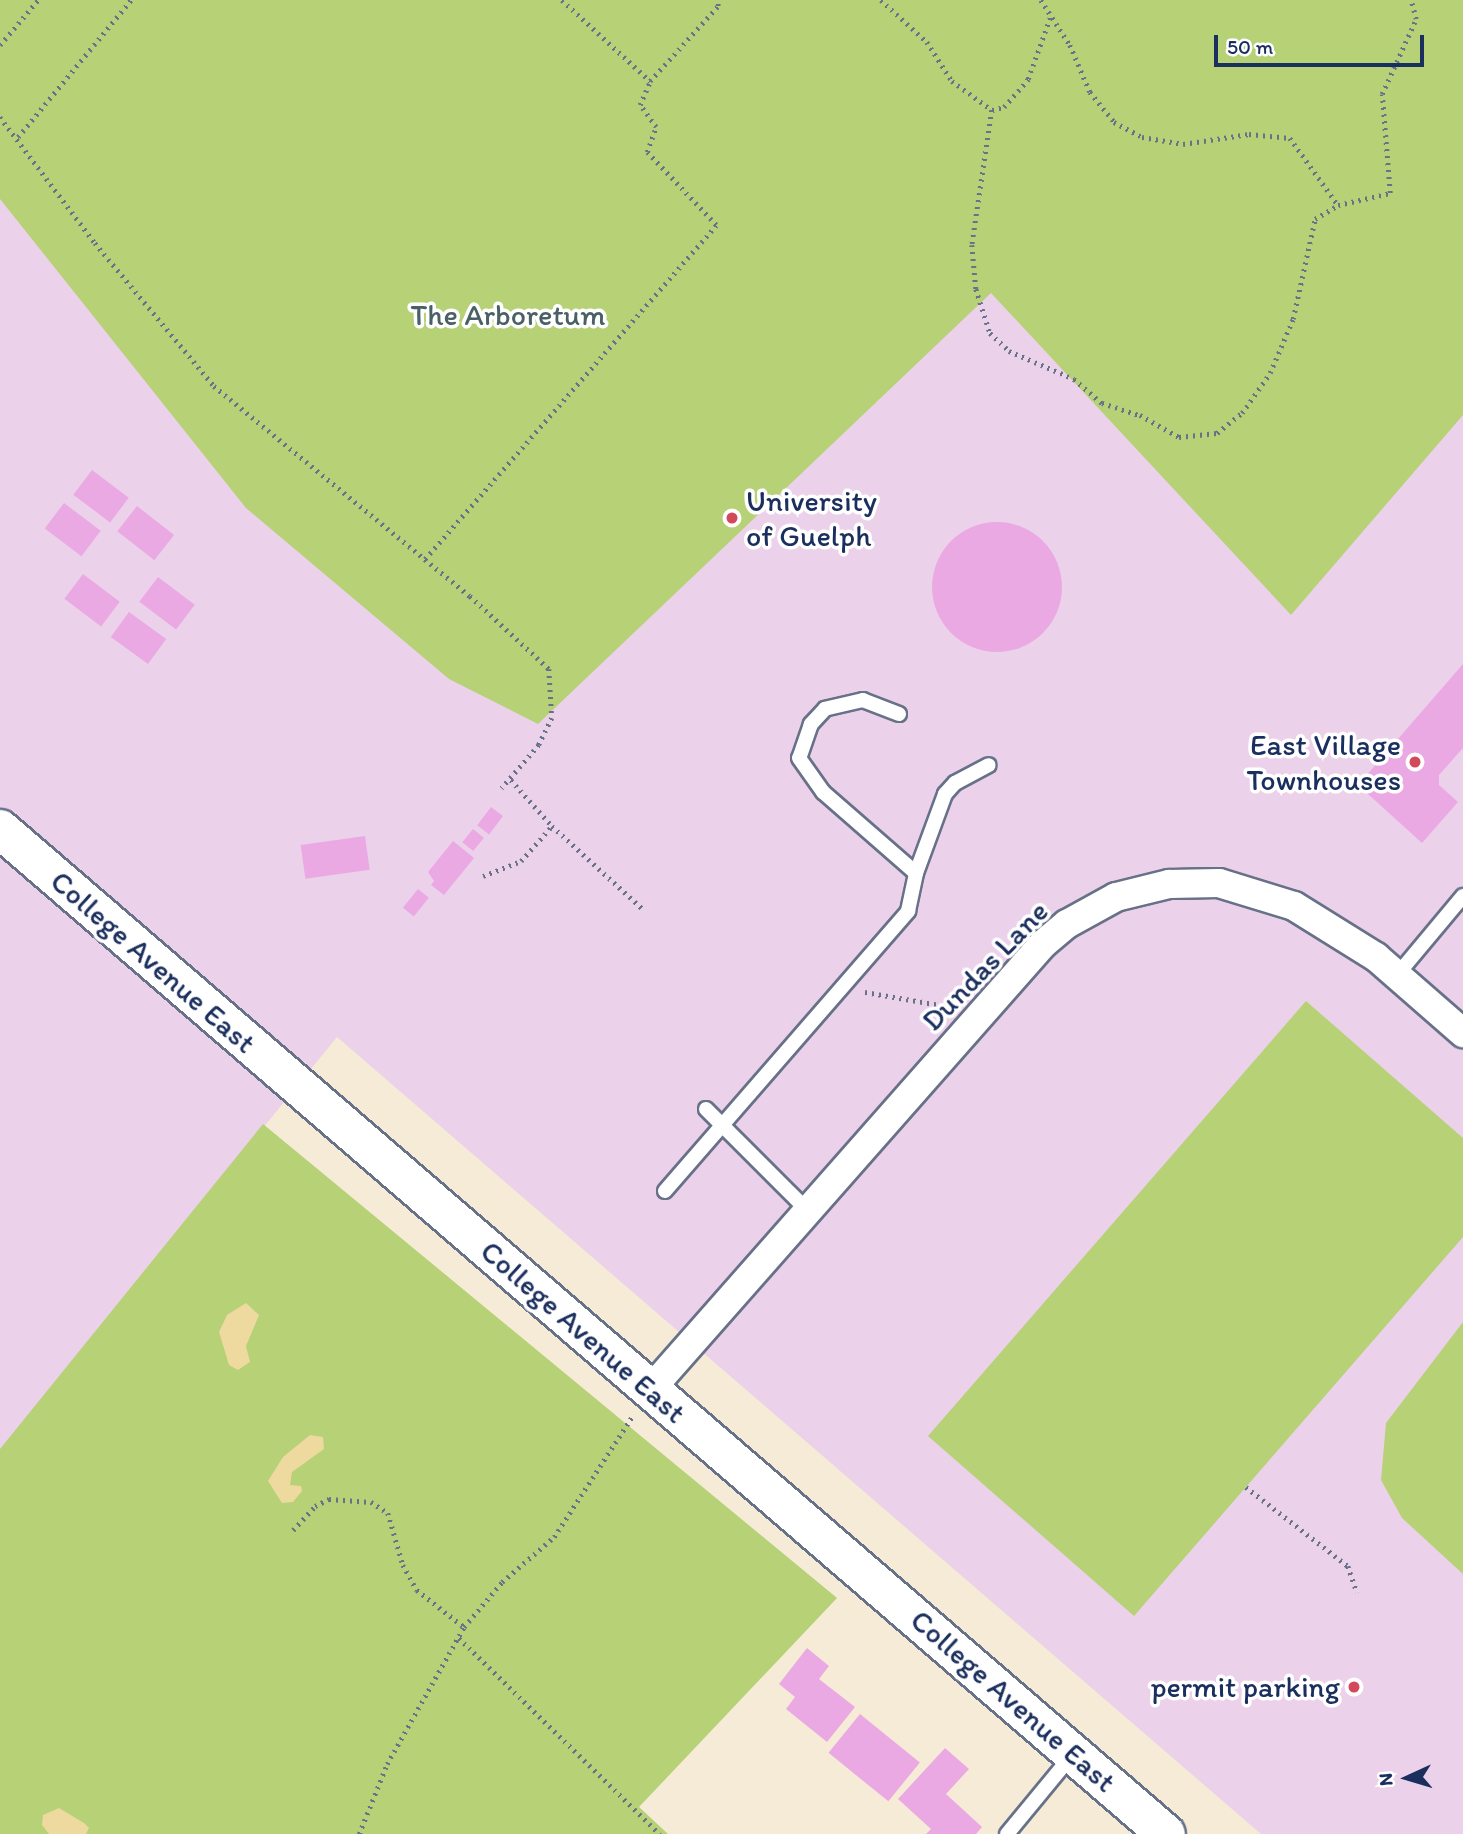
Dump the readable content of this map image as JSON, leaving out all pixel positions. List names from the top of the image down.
{
  "streets": {
    "street": ["College Avenue East", "Dundas Lane"]
  },
  "crossings": [
    ["College Avenue East", "Dundas Lane"]
  ],
  "parks": ["The Arboretum"],
  "places": ["University of Guelph", "East Village Townhouses", "permit parking"],
  "scale_bar": "50 m",
  "north": "left"
}
